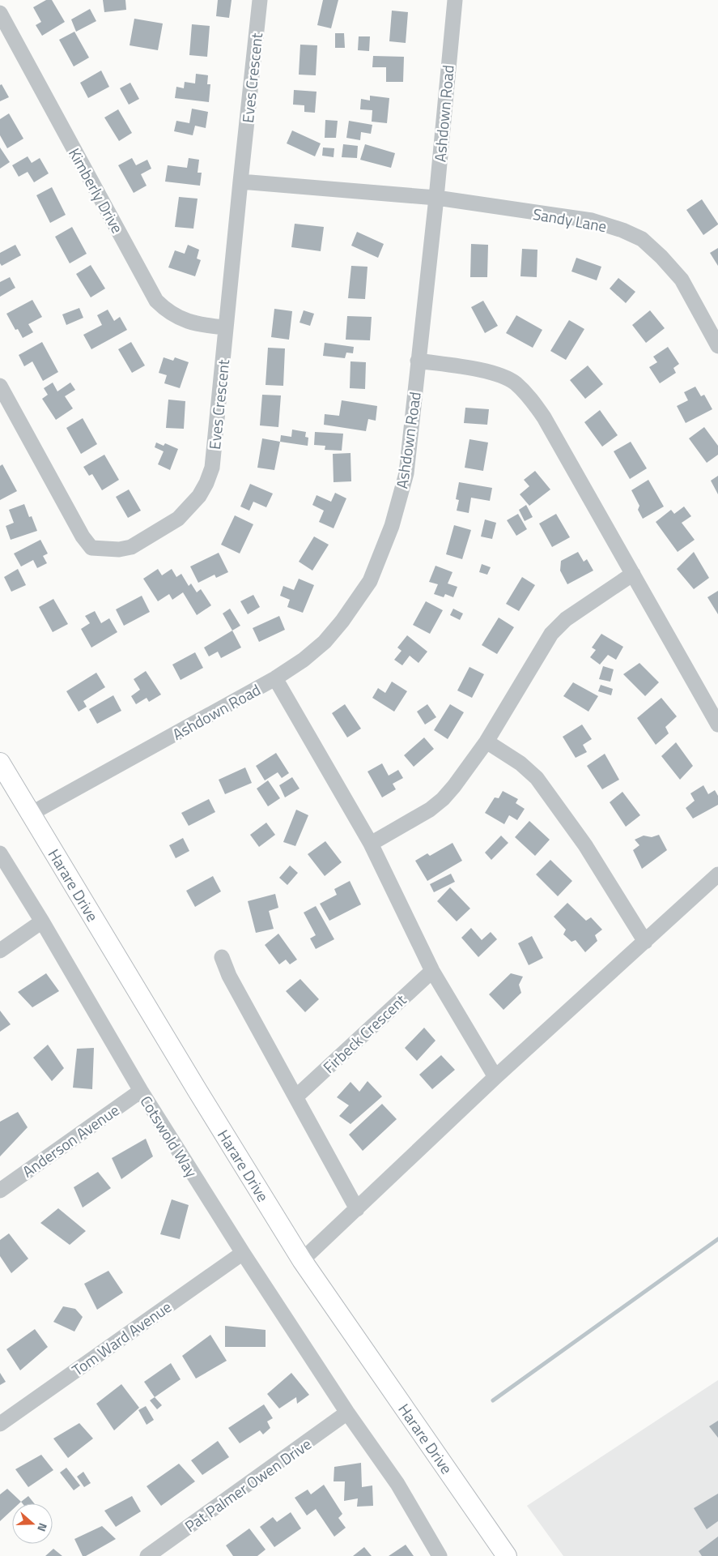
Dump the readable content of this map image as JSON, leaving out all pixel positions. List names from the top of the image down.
{
  "streets": {
    "main road": ["Harare Drive"],
    "street": [
      "Eves Crescent",
      "Ashdown Road",
      "Kimberly Drive",
      "Sandy Lane",
      "Firbeck Crescent",
      "Cotswold Way",
      "Anderson Avenue",
      "Tom Ward Avenue",
      "Pat Palmer Owen Drive"
    ]
  },
  "crossings": [
    ["Eves Crescent", "Kimberly Drive"],
    ["Eves Crescent", "Sandy Lane"],
    ["Ashdown Road", "Sandy Lane"],
    ["Ashdown Road", "Harare Drive"],
    ["Cotswold Way", "Anderson Avenue"],
    ["Cotswold Way", "Tom Ward Avenue"],
    ["Cotswold Way", "Pat Palmer Owen Drive"]
  ],
  "north": "right"
}
